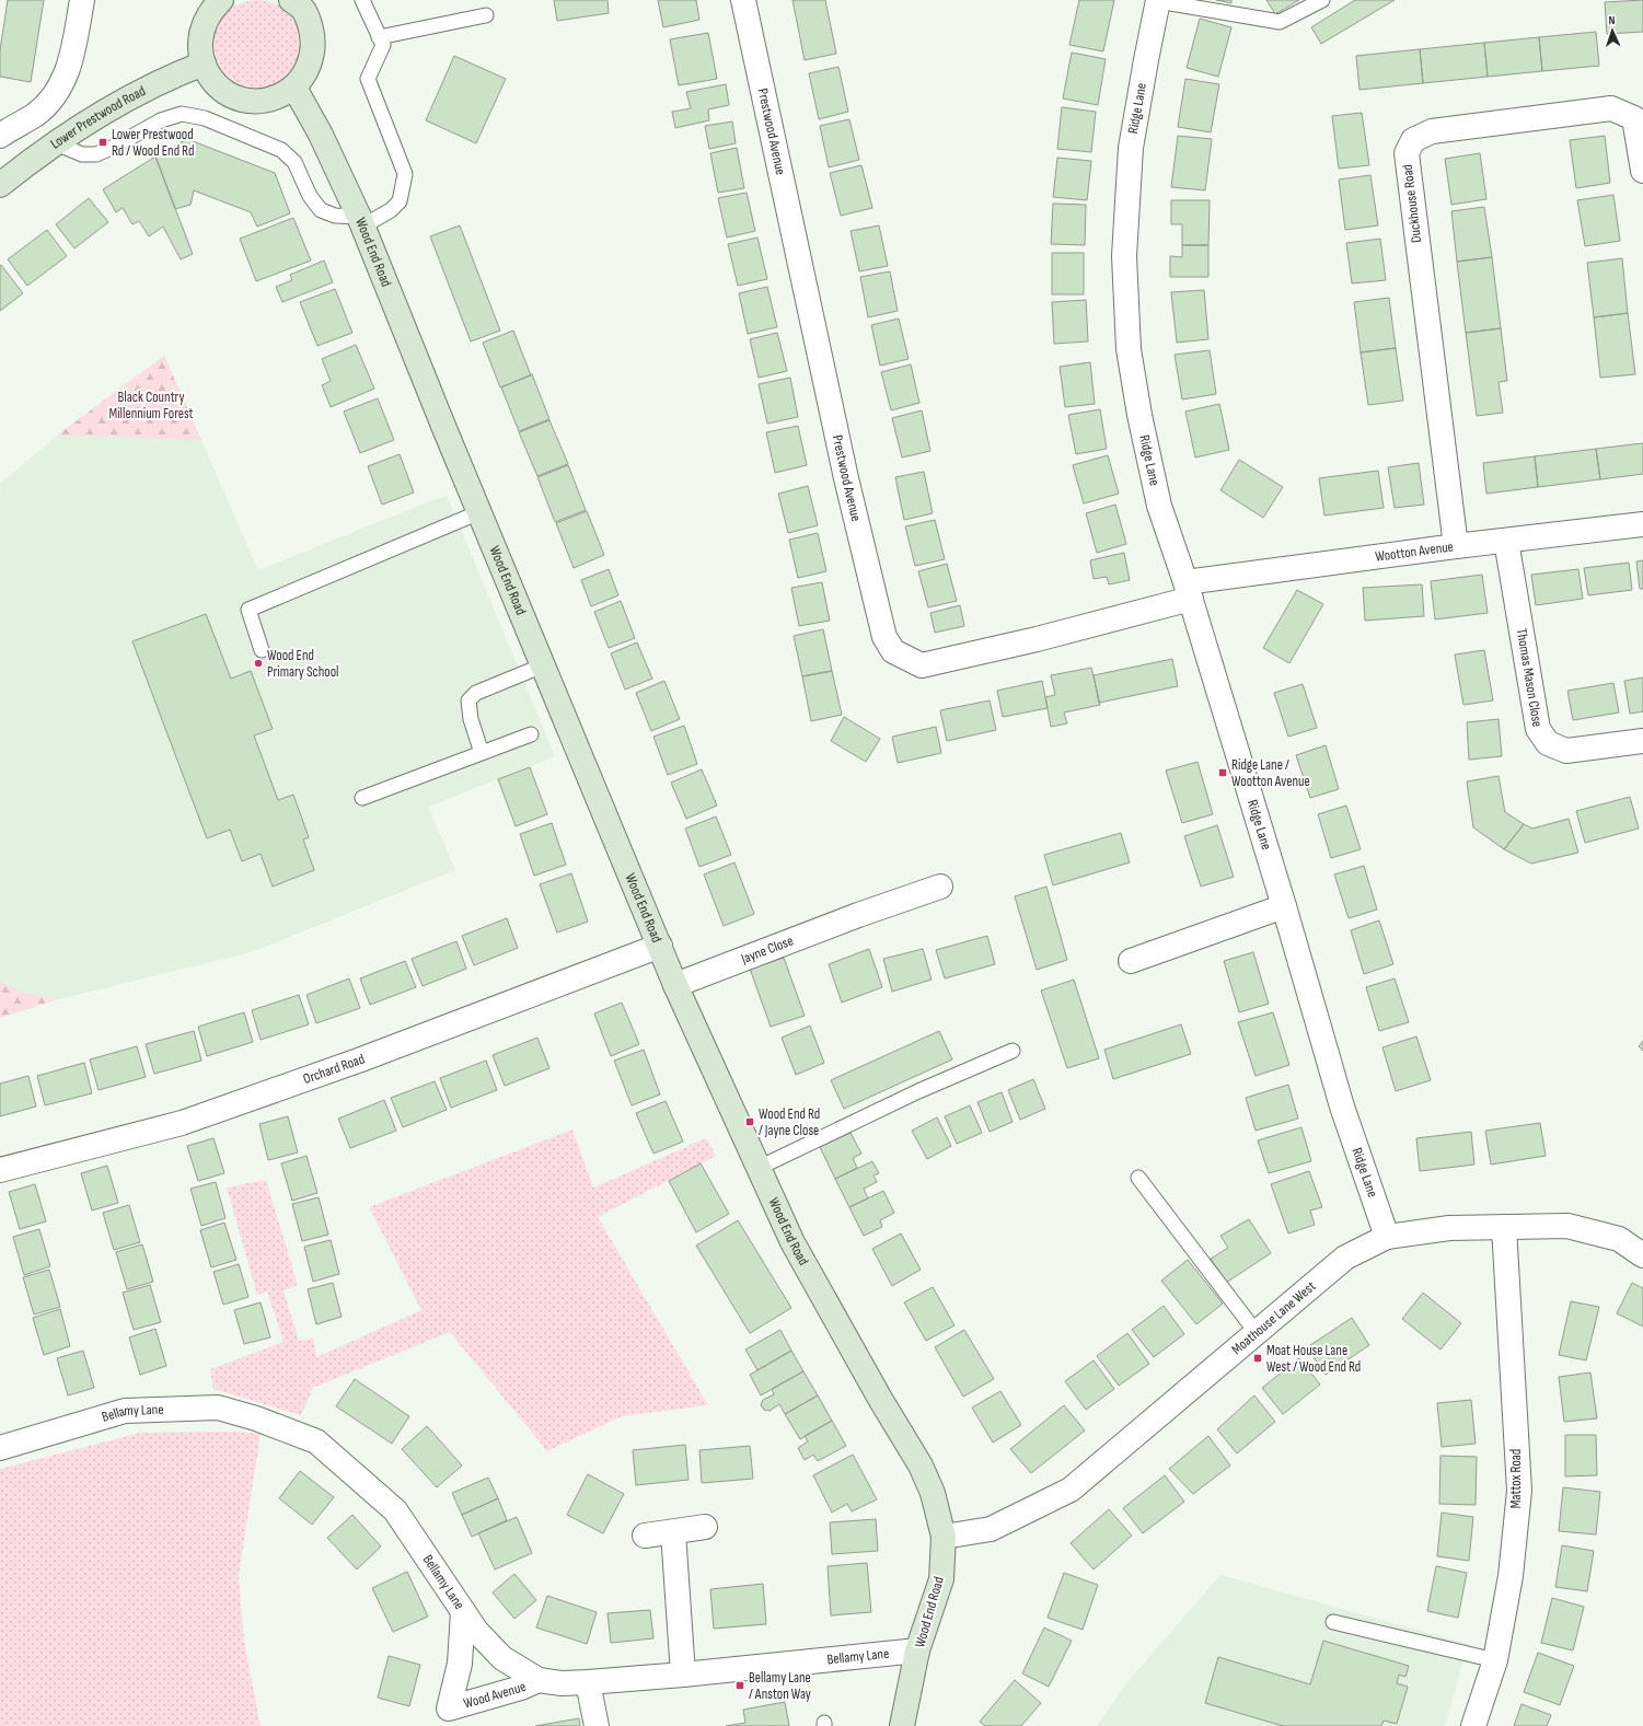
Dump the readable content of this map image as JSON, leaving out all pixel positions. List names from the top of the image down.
{
  "streets": {
    "street": [
      "Ridge Lane",
      "Lower Prestwood Road",
      "Prestwood Avenue",
      "Duckhouse Road",
      "Wood End Road",
      "Wootton Avenue",
      "Thomas Mason Close",
      "Jayne Close",
      "Orchard Road",
      "Moathouse Lane West",
      "Bellamy Lane",
      "Mattox Road",
      "Wood Avenue"
    ]
  },
  "crossings": [
    ["Ridge Lane", "Prestwood Avenue"],
    ["Ridge Lane", "Wootton Avenue"],
    ["Ridge Lane", "Moathouse Lane West"],
    ["Prestwood Avenue", "Wootton Avenue"],
    ["Duckhouse Road", "Wootton Avenue"],
    ["Wood End Road", "Jayne Close"],
    ["Wood End Road", "Orchard Road"],
    ["Wood End Road", "Moathouse Lane West"],
    ["Wood End Road", "Bellamy Lane"],
    ["Wootton Avenue", "Thomas Mason Close"],
    ["Moathouse Lane West", "Mattox Road"],
    ["Bellamy Lane", "Wood Avenue"]
  ],
  "parks": ["Black Country Millennium Forest"],
  "places": {
    "transit": [
      "Lower Prestwood Rd / Wood End Rd",
      "Ridge Lane / Wootton Avenue",
      "Wood End Rd / Jayne Close",
      "Moat House Lane West / Wood End Rd",
      "Bellamy Lane / Anston Way"
    ],
    "other": ["Wood End Primary School"]
  },
  "north": "top"
}
